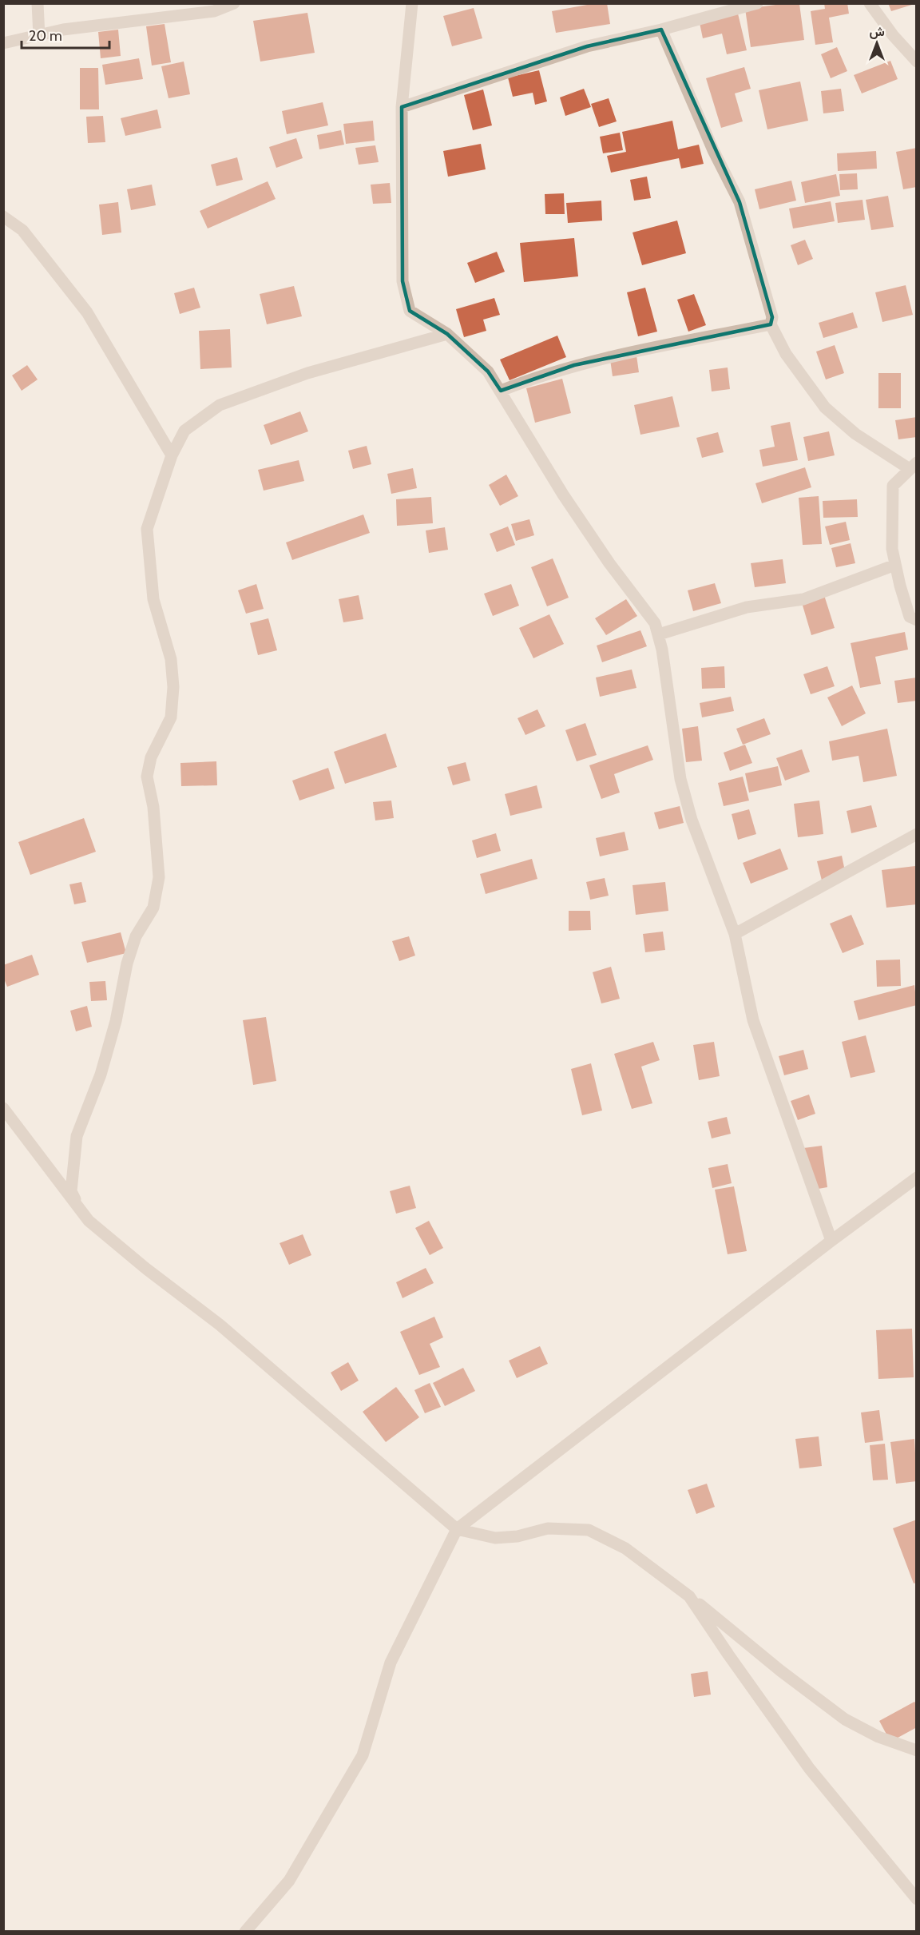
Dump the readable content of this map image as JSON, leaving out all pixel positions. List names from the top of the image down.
{
  "scale_bar": "20 m",
  "north": "top"
}
